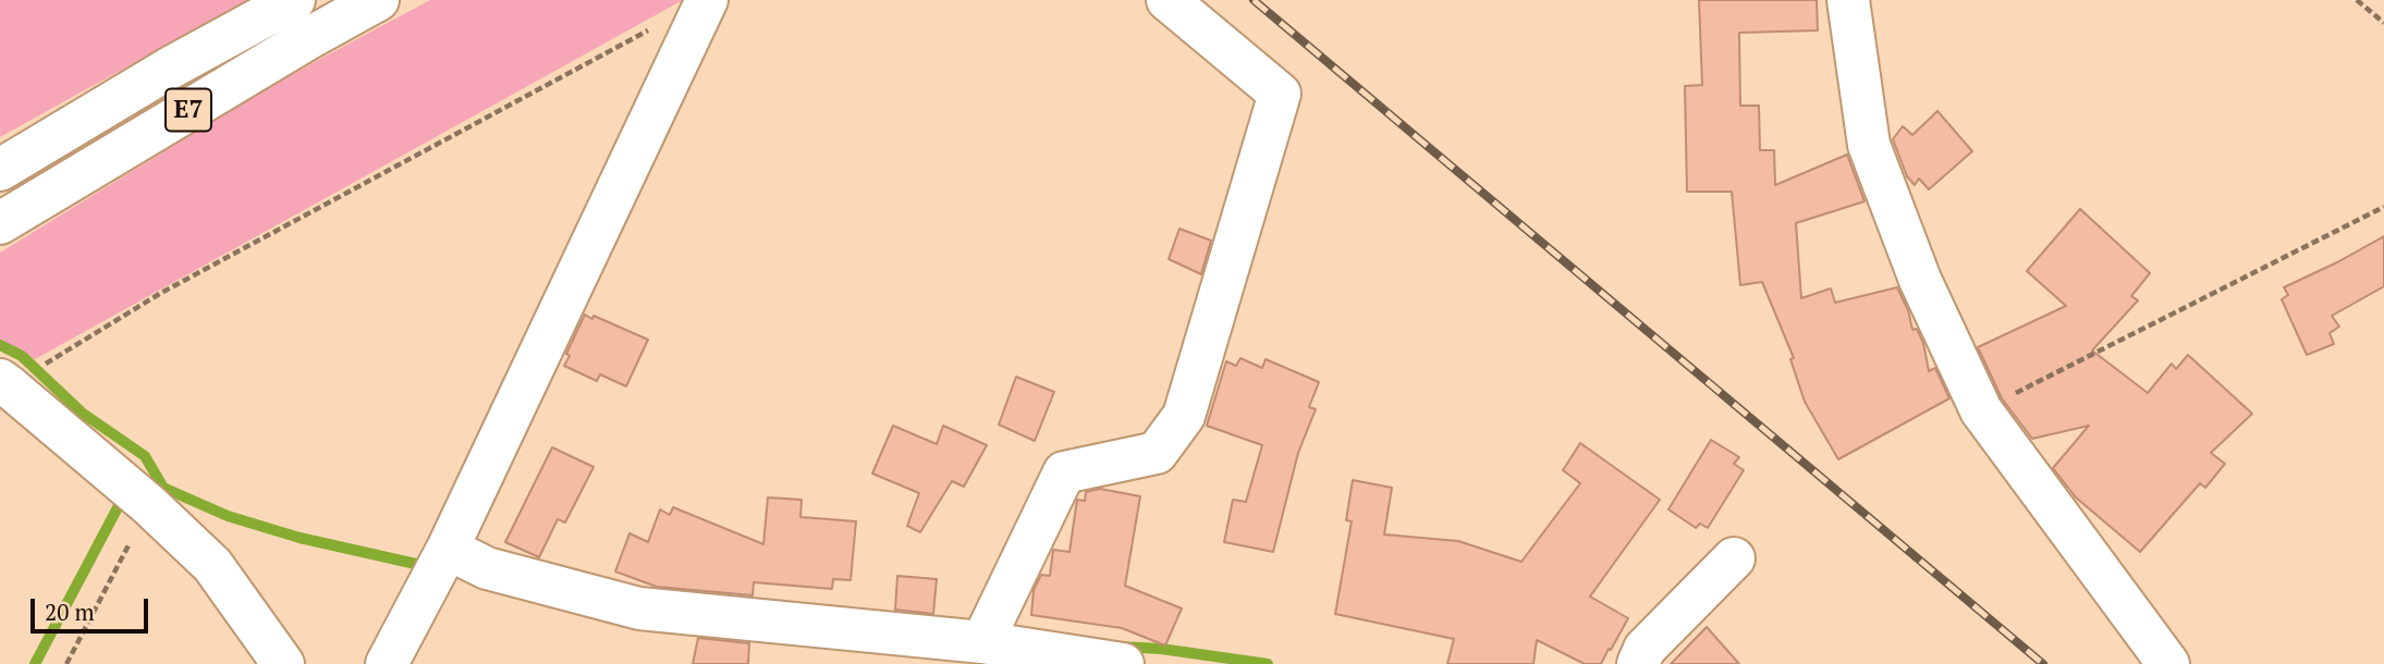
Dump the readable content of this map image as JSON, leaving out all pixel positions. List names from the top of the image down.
{
  "streets": {
    "main road": ["E7"]
  },
  "scale_bar": "20 m"
}
